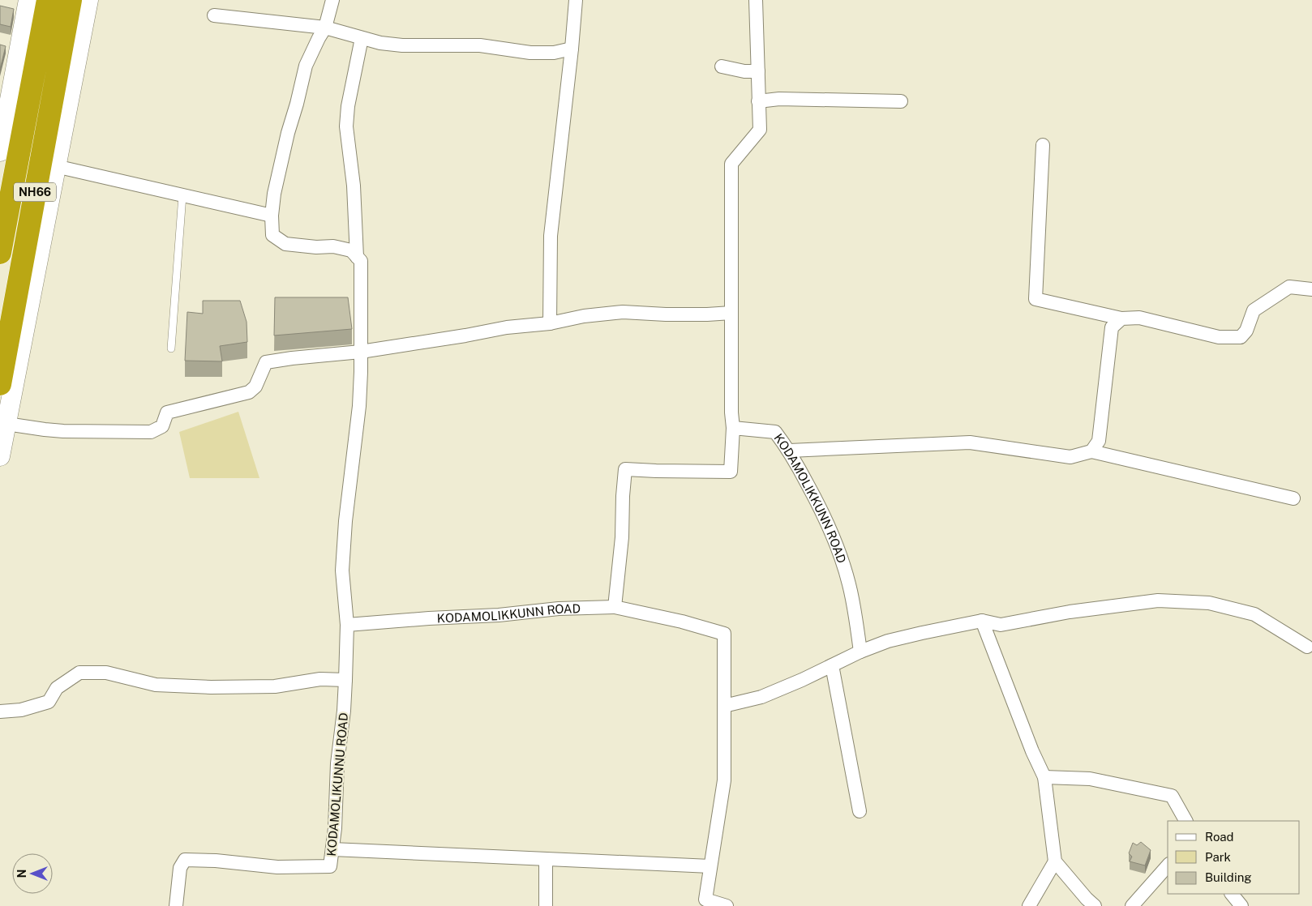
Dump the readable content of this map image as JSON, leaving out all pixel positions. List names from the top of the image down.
{
  "streets": {
    "highway": ["NH66"],
    "street": ["KODAMOLIKKUNN ROAD", "KODAMOLIKUNNU ROAD"]
  },
  "legend": ["Road", "Park", "Building"],
  "north": "left"
}
